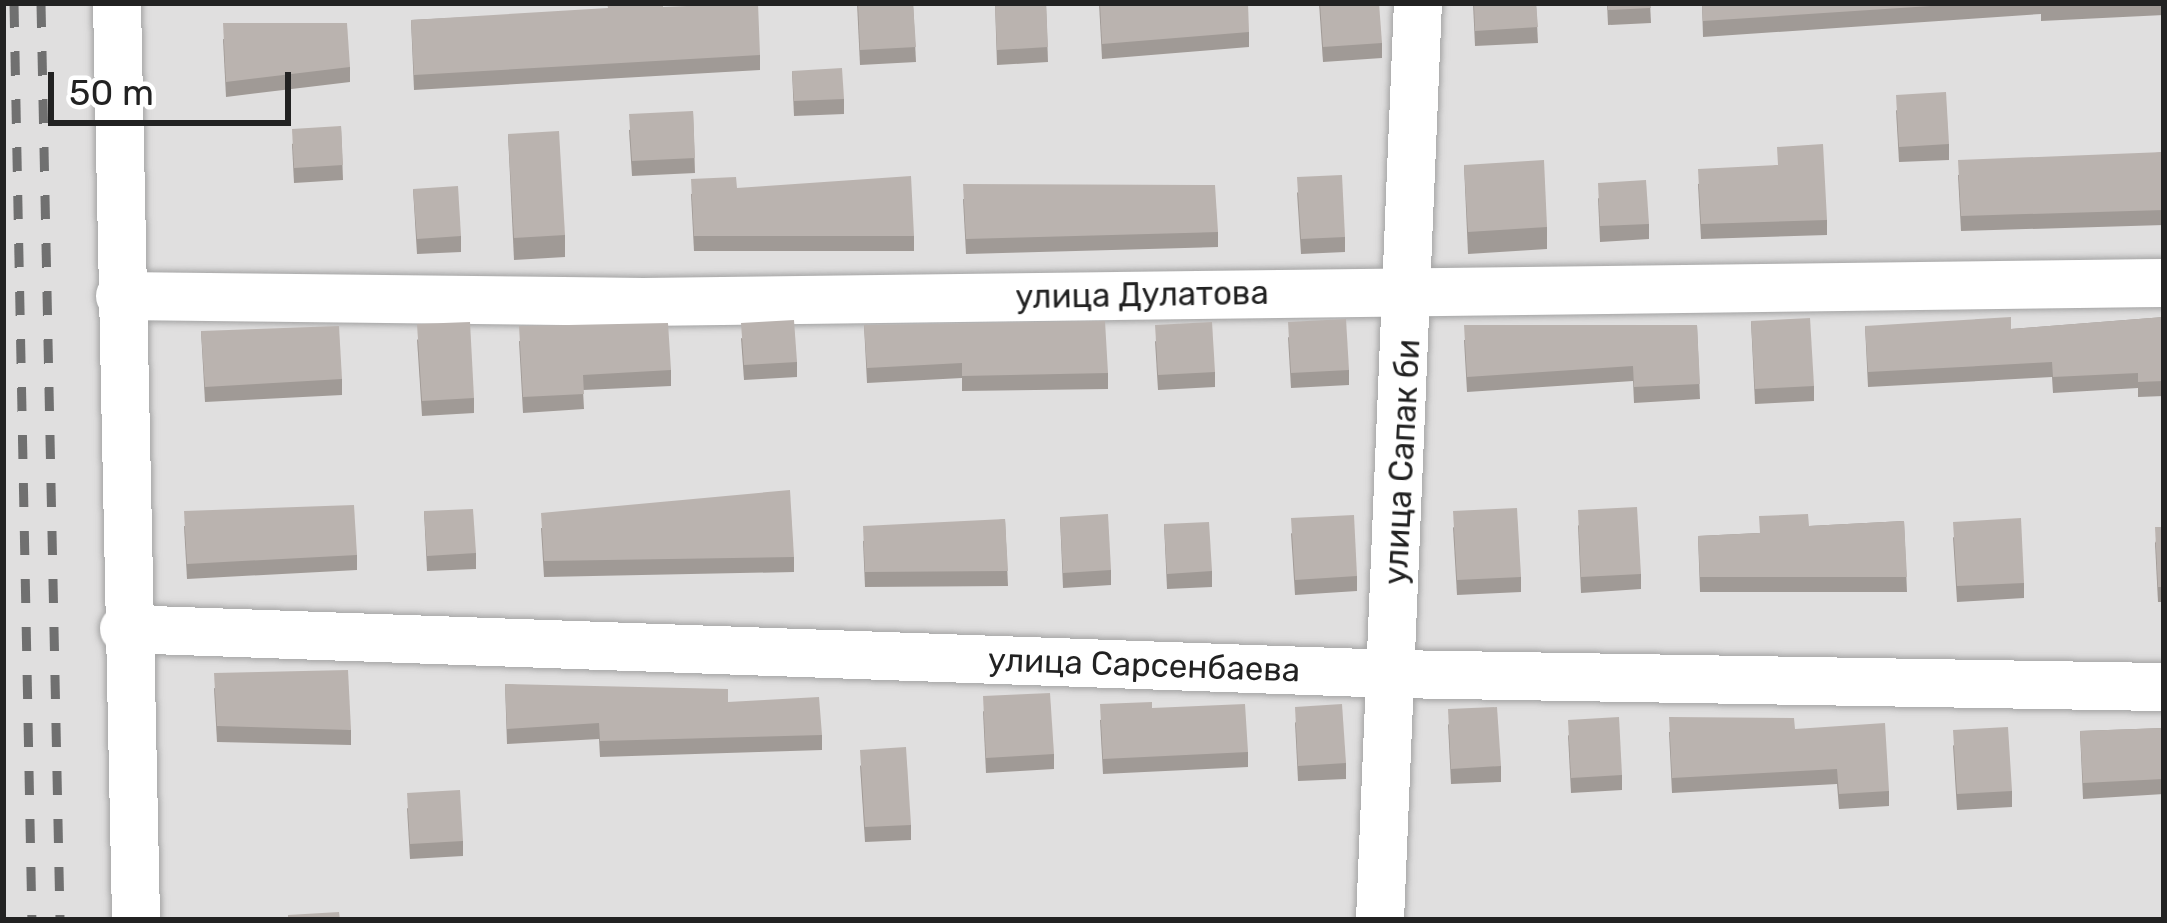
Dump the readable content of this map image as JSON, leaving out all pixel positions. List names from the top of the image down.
{
  "streets": {
    "street": ["улица Дулатова", "улица Сапак би", "улица Сарсенбаева"]
  },
  "crossings": [
    ["улица Дулатова", "улица Сапак би"],
    ["улица Сапак би", "улица Сарсенбаева"]
  ],
  "scale_bar": "50 m"
}
